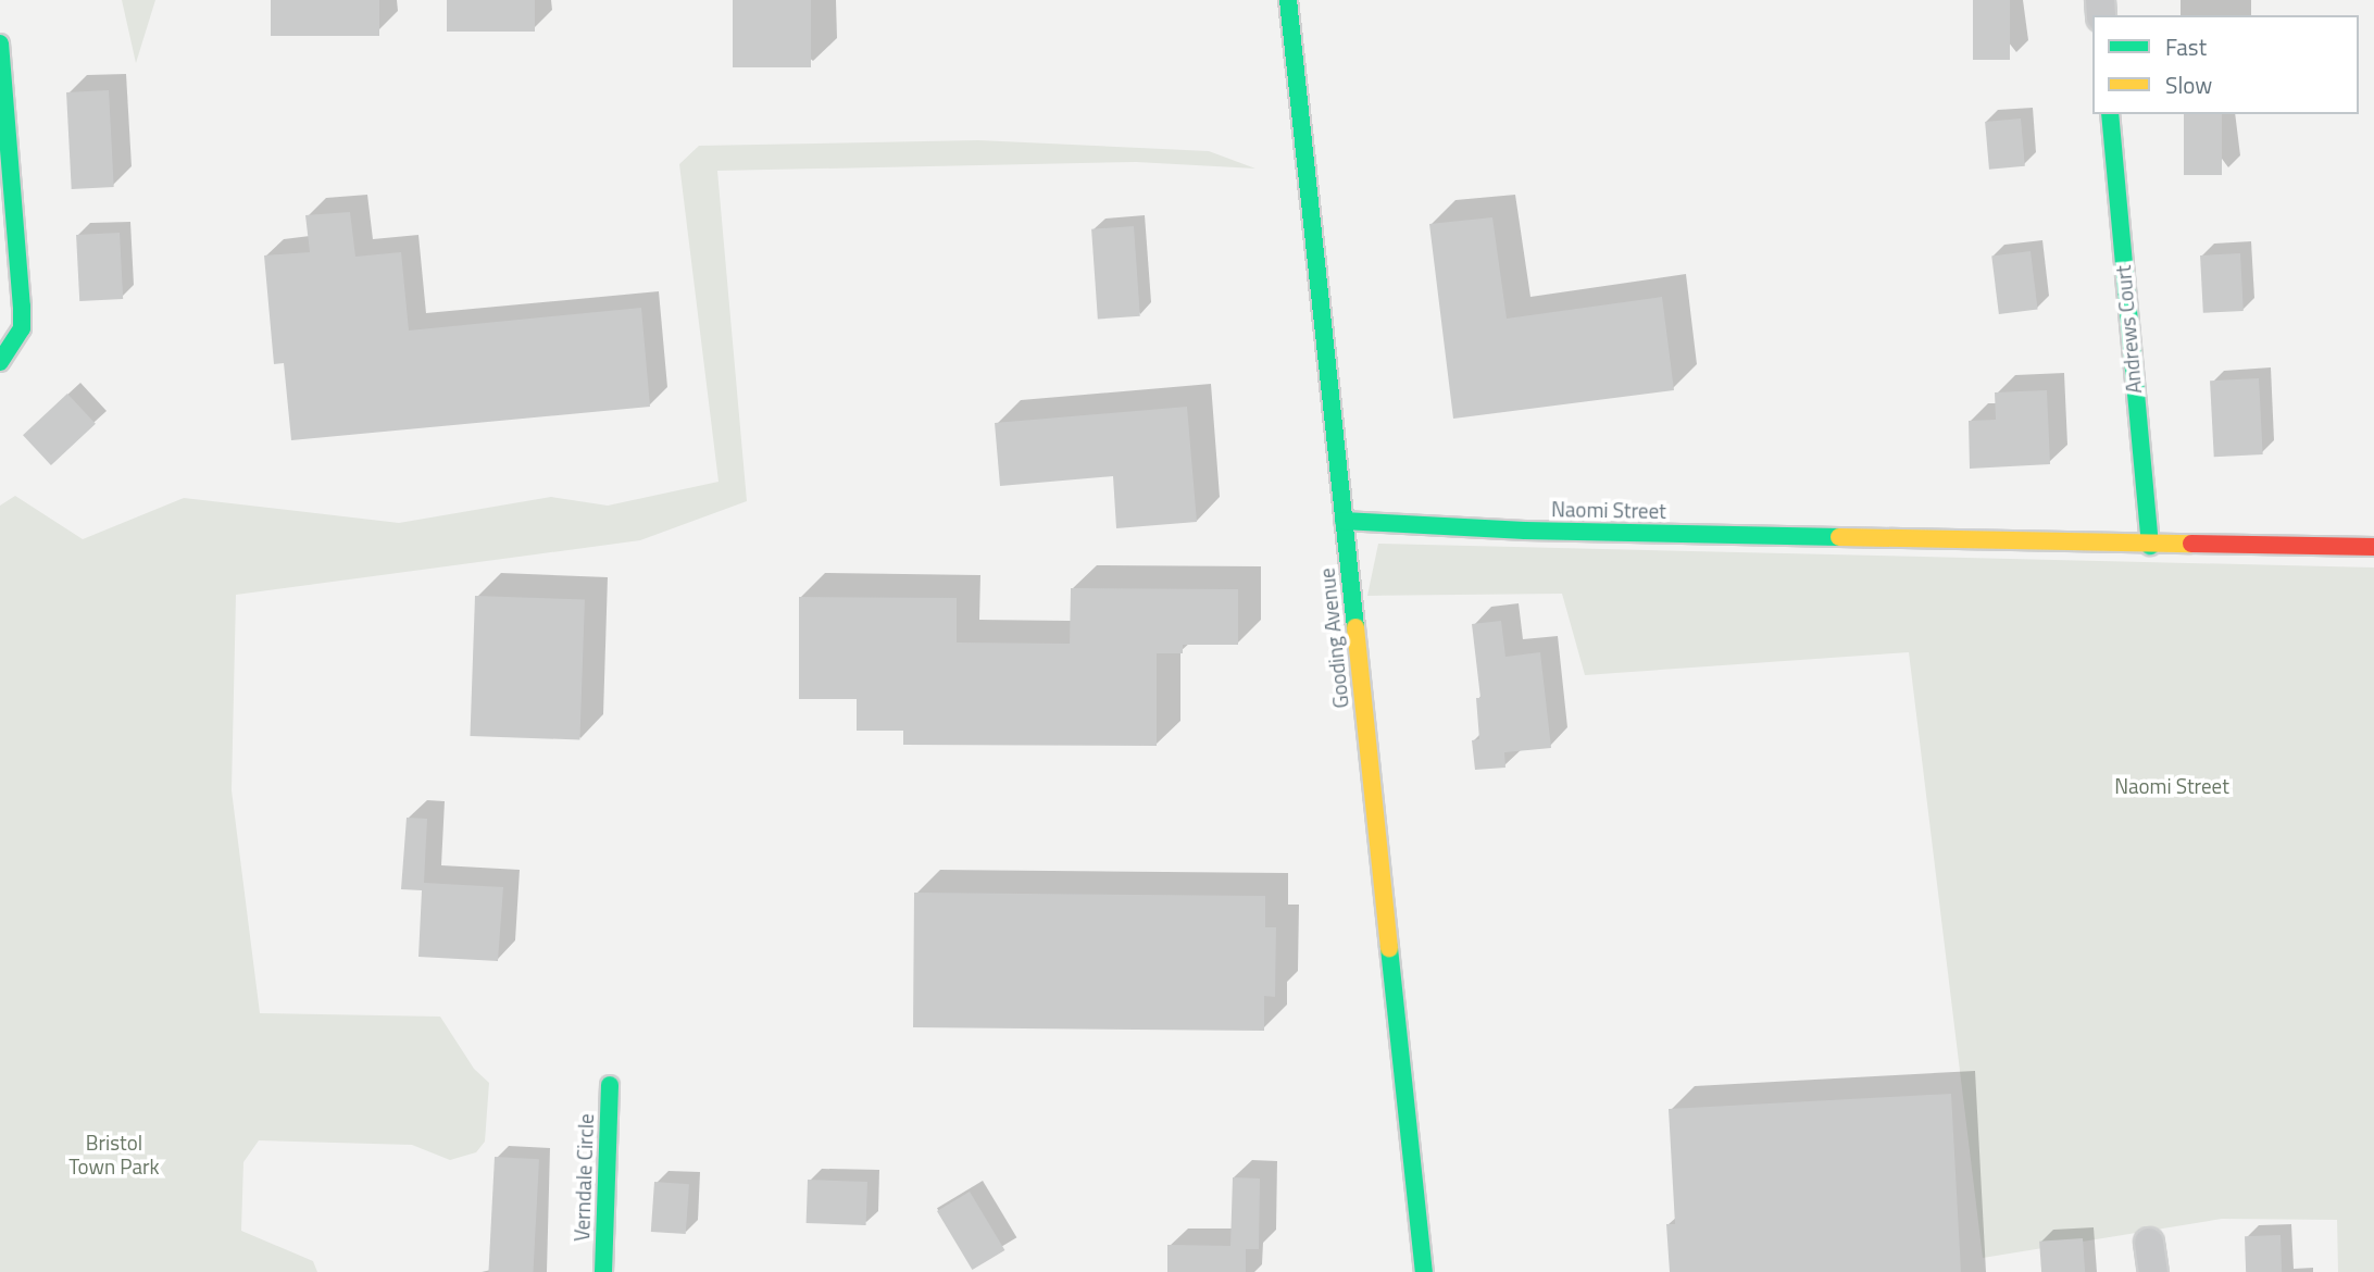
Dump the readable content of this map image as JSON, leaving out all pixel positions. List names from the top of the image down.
{
  "streets": {
    "street": [
      "Andrews Court",
      "Naomi Street",
      "Gooding Avenue",
      "Verndale Circle"
    ]
  },
  "crossings": [
    ["Andrews Court", "Naomi Street"],
    ["Naomi Street", "Gooding Avenue"]
  ],
  "parks": ["Naomi Street", "Bristol Town Park"],
  "legend": ["Fast", "Slow"]
}
